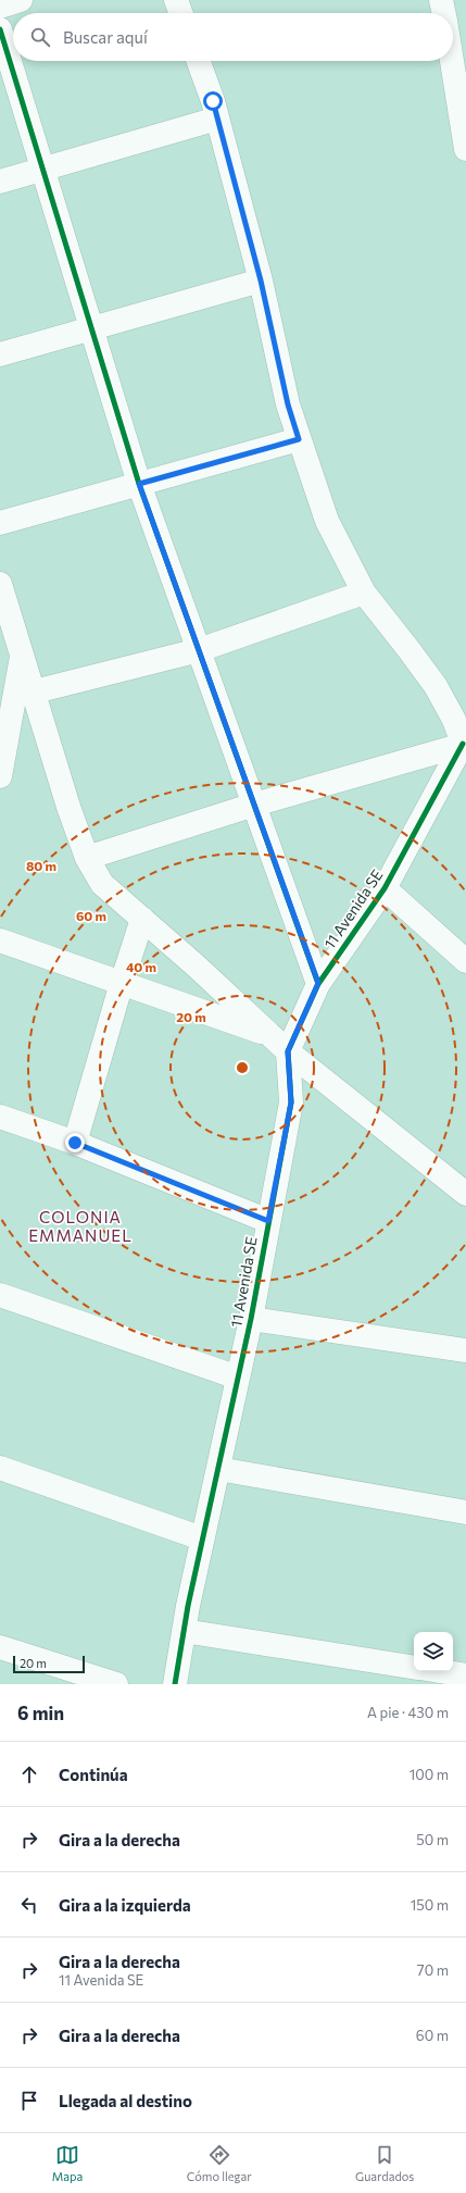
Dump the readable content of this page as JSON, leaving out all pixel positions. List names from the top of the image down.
{
  "streets": {
    "street": ["11 Avenida SE"]
  },
  "districts": ["COLONIA EMMANUEL"],
  "scale_bar": "20 m",
  "page": {
    "search": "Buscar aquí",
    "scale": "20 m",
    "heading": ["6 min", "A pie · 430 m"],
    "list": [
      ["Continúa", "100 m"],
      ["Gira a la derecha", "50 m"],
      ["Gira a la izquierda", "150 m"],
      ["Gira a la derecha", "11 Avenida SE", "70 m"],
      ["Gira a la derecha", "60 m"],
      "Llegada al destino"
    ],
    "nav": ["Mapa", "Cómo llegar", "Guardados"]
  },
  "rings": [
    "80 m",
    "60 m",
    "40 m",
    "20 m"
  ]
}
